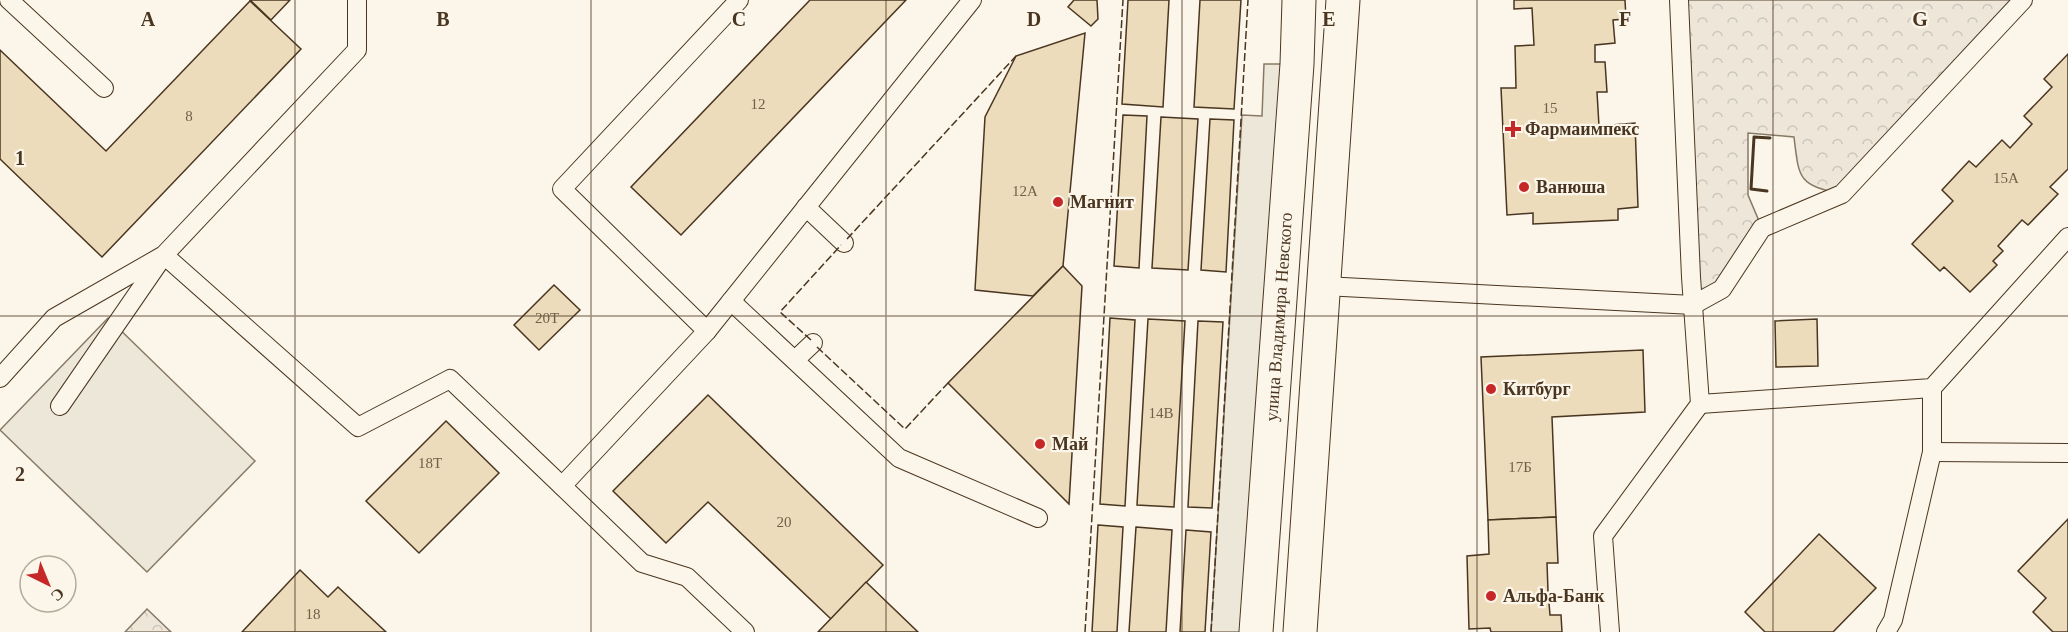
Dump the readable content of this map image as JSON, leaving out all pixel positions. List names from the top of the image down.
{
  "streets": {
    "street": ["улица Владимира Невского"]
  },
  "places": {
    "health": ["Фармаимпекс"],
    "other": [
      "Ванюша",
      "Магнит",
      "Китбург",
      "Май",
      "Альфа-Банк"
    ]
  },
  "house_numbers": [
    "12",
    "15",
    "8",
    "15А",
    "12А",
    "20Т",
    "14В",
    "18Т",
    "17Б",
    "20",
    "18"
  ],
  "north": "bottom right",
  "grid": {
    "columns": [
      "A",
      "B",
      "C",
      "D",
      "E",
      "F",
      "G"
    ],
    "rows": ["1", "2"]
  }
}
